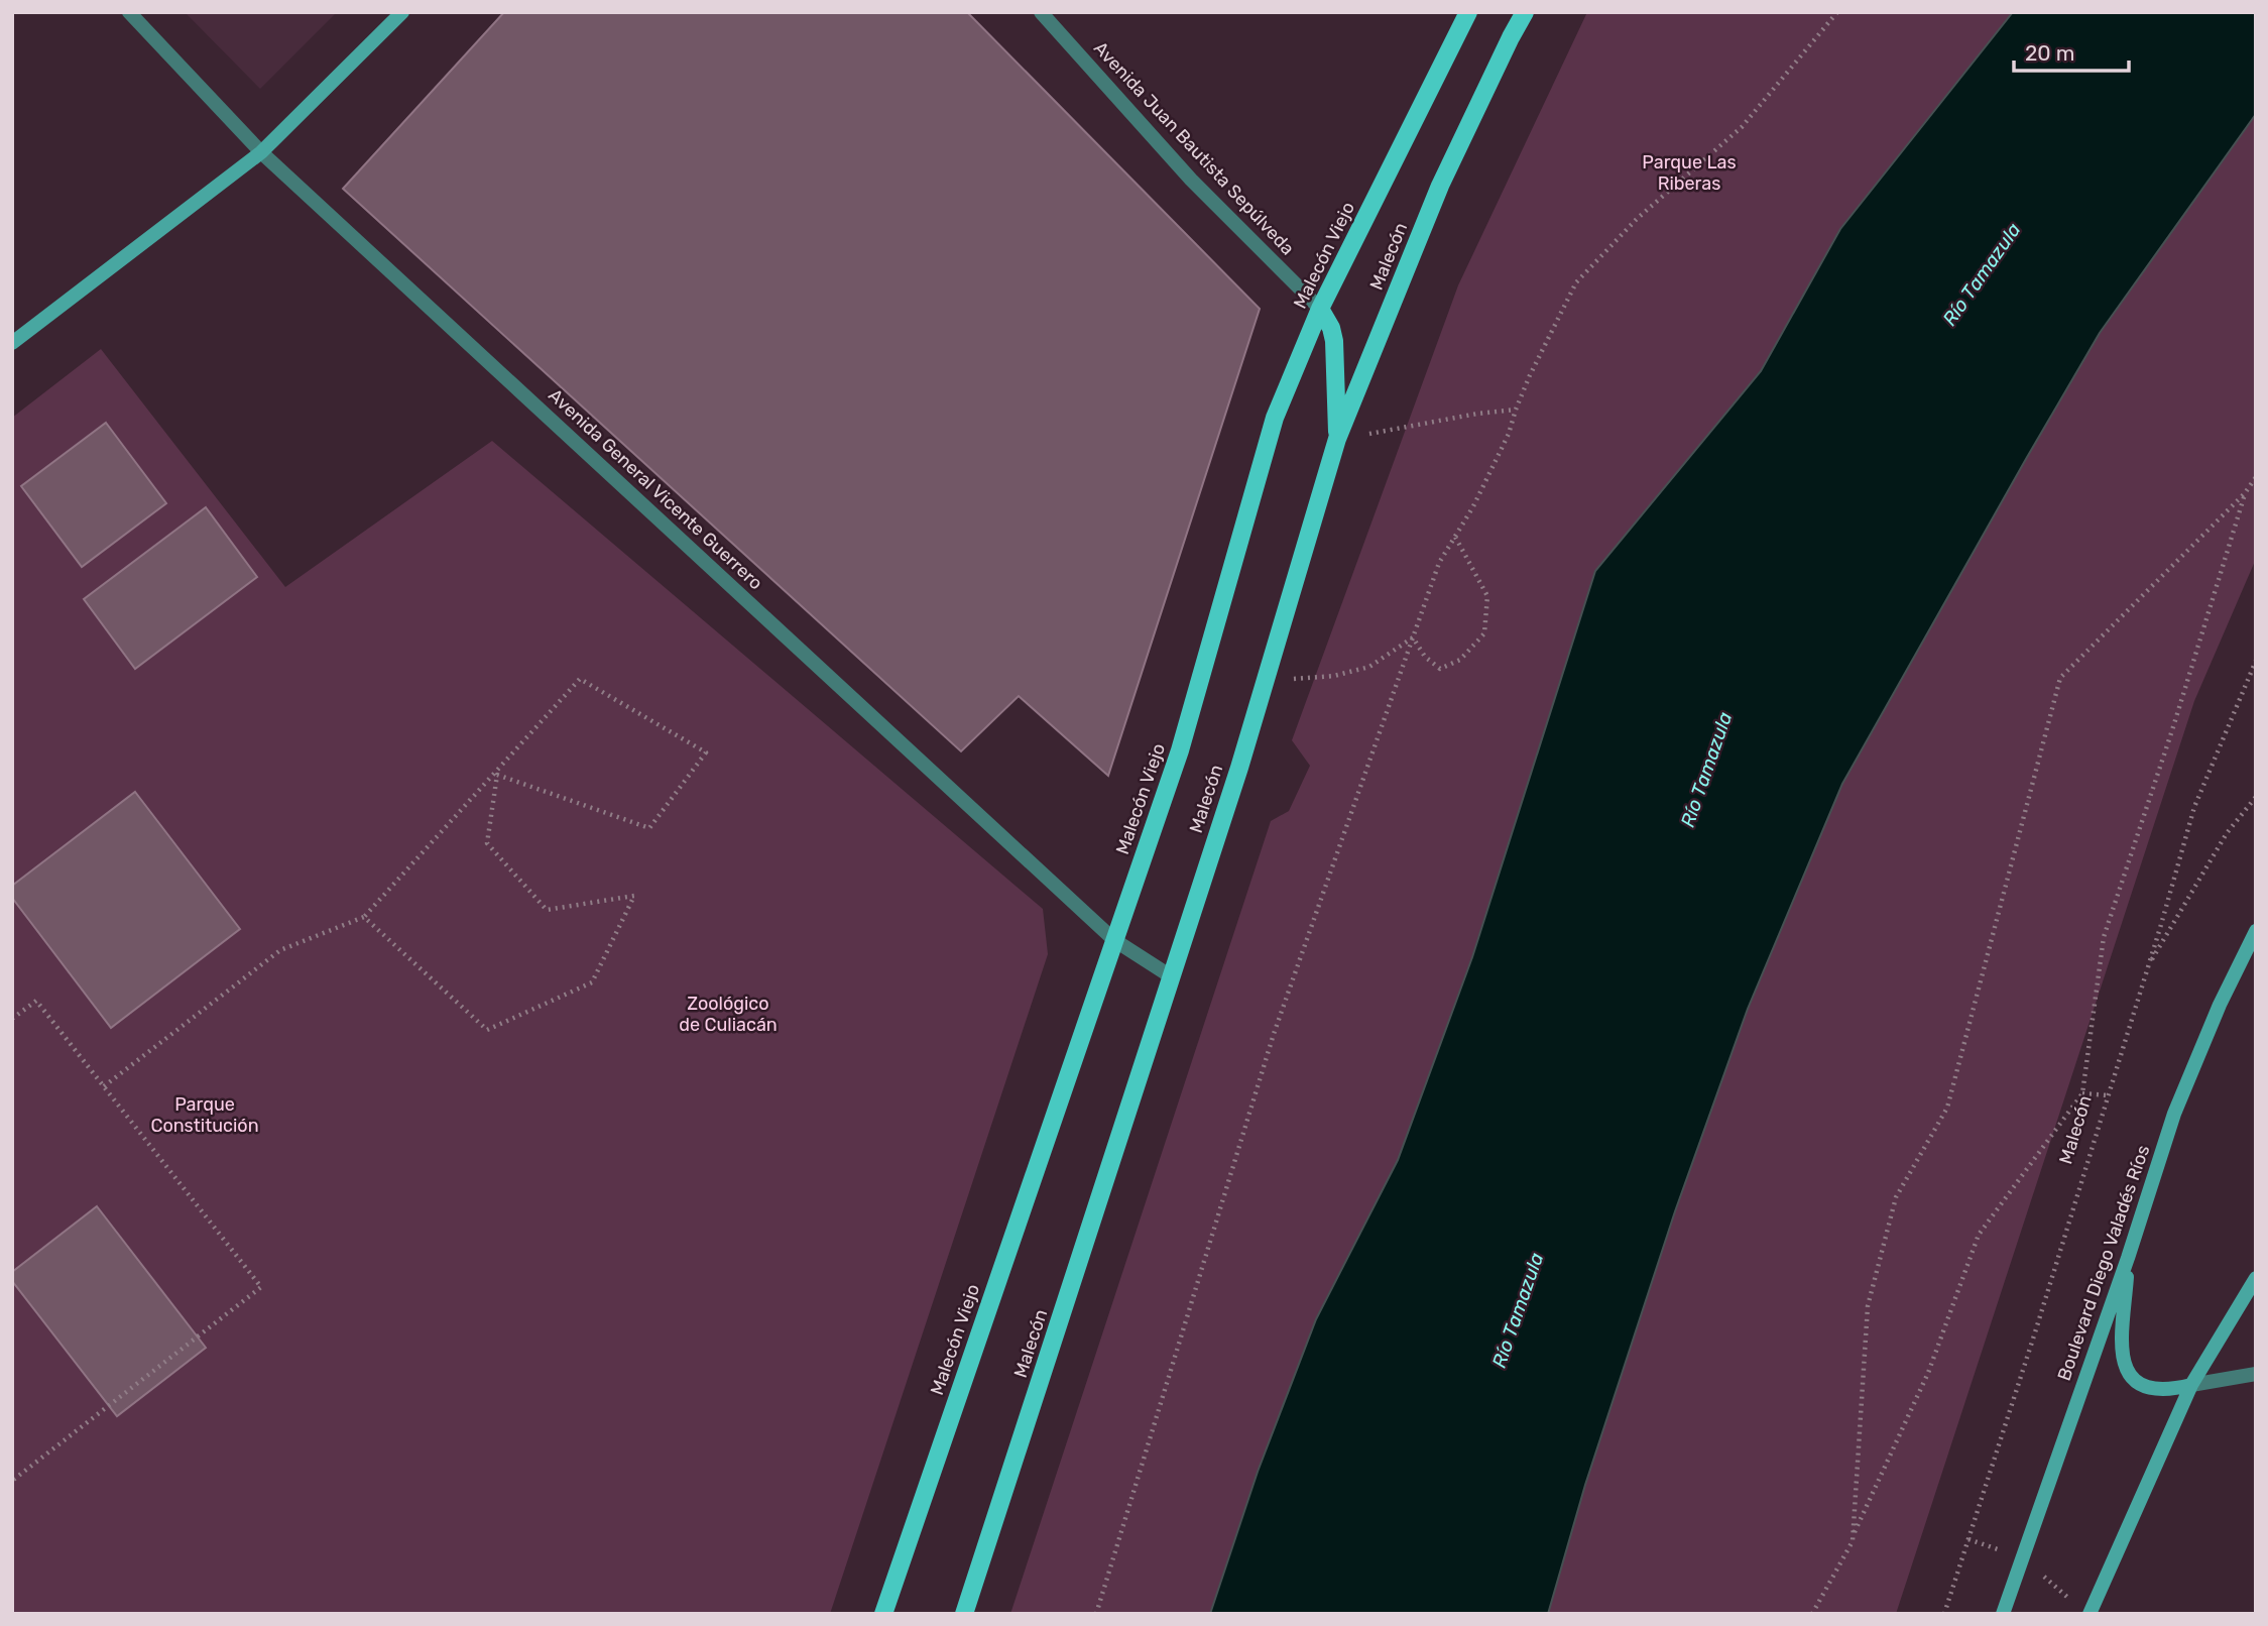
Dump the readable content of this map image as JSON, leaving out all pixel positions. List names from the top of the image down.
{
  "streets": {
    "main road": ["Malecón Viejo", "Malecón", "Boulevard Diego Valadés Ríos"],
    "street": ["Avenida Juan Bautista Sepúlveda", "Avenida General Vicente Guerrero"]
  },
  "crossings": [
    ["Avenida Juan Bautista Sepúlveda", "Malecón Viejo"],
    ["Malecón Viejo", "Avenida General Vicente Guerrero"],
    ["Malecón", "Avenida General Vicente Guerrero"]
  ],
  "water": ["Río Tamazula"],
  "parks": ["Parque Las Riberas", "Zoológico de Culiacán", "Parque Constitución"],
  "scale_bar": "20 m"
}
